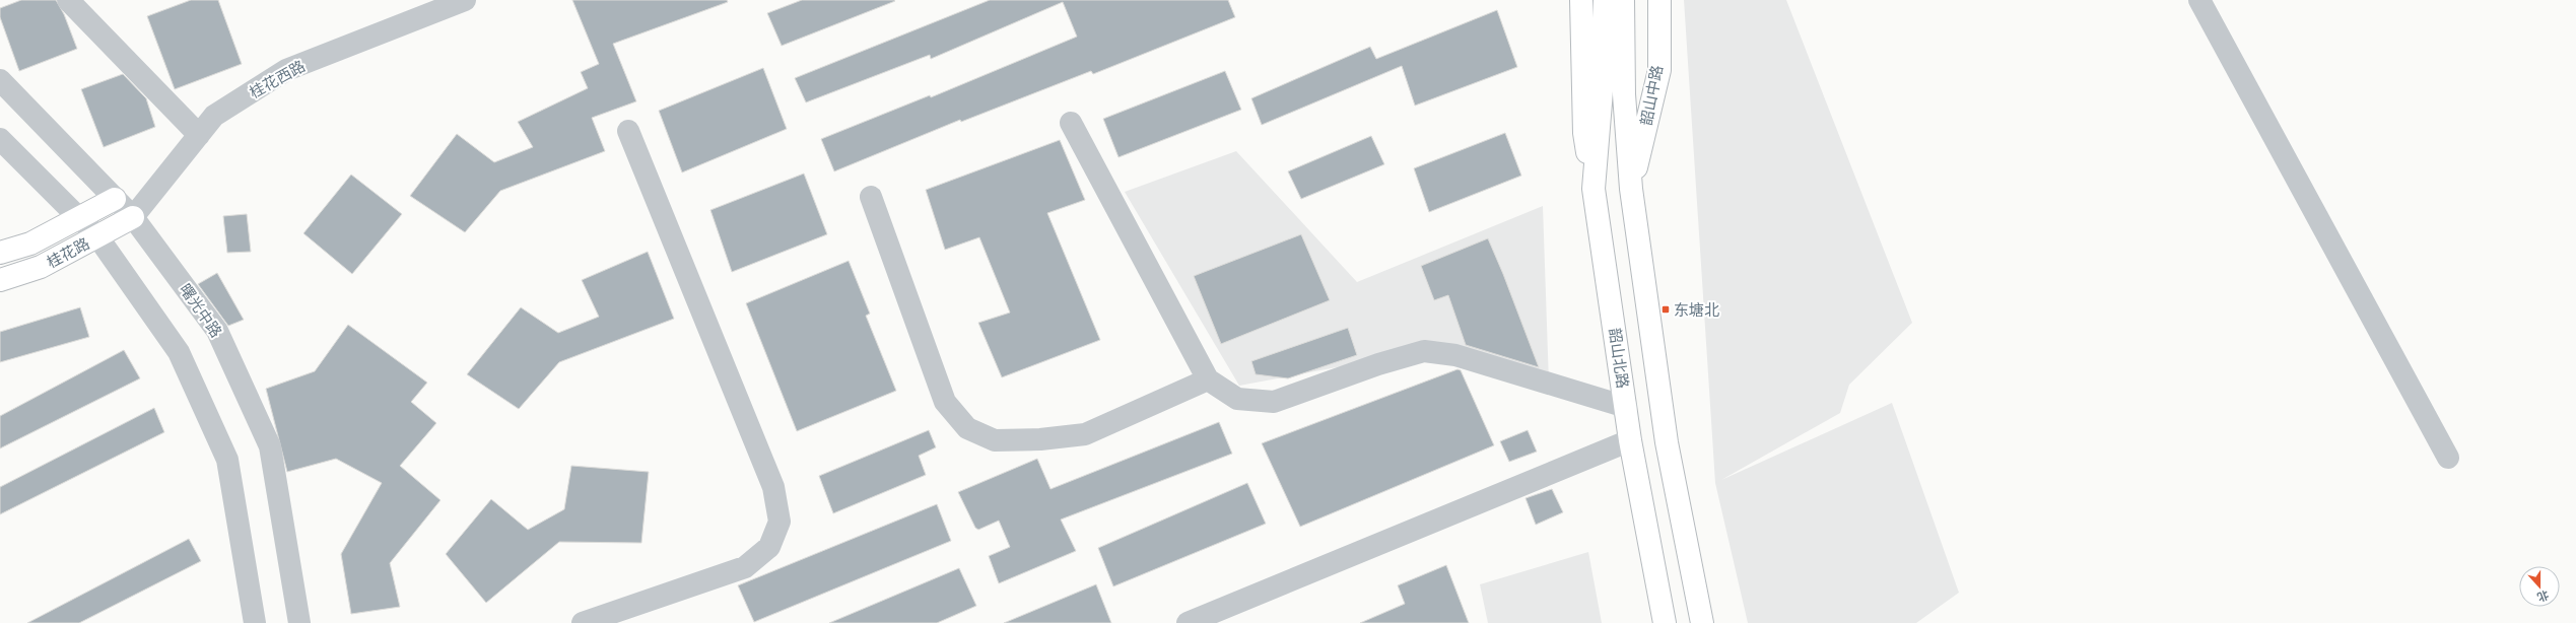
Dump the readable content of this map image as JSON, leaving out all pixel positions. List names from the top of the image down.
{
  "streets": {
    "main road": ["韶山中路", "桂花路", "韶山北路"],
    "street": ["桂花西路", "曙光中路"]
  },
  "crossings": [
    ["桂花西路", "桂花路"],
    ["桂花西路", "曙光中路"],
    ["桂花路", "曙光中路"]
  ],
  "places": {
    "transit": ["东塘北"]
  },
  "north": "bottom"
}
